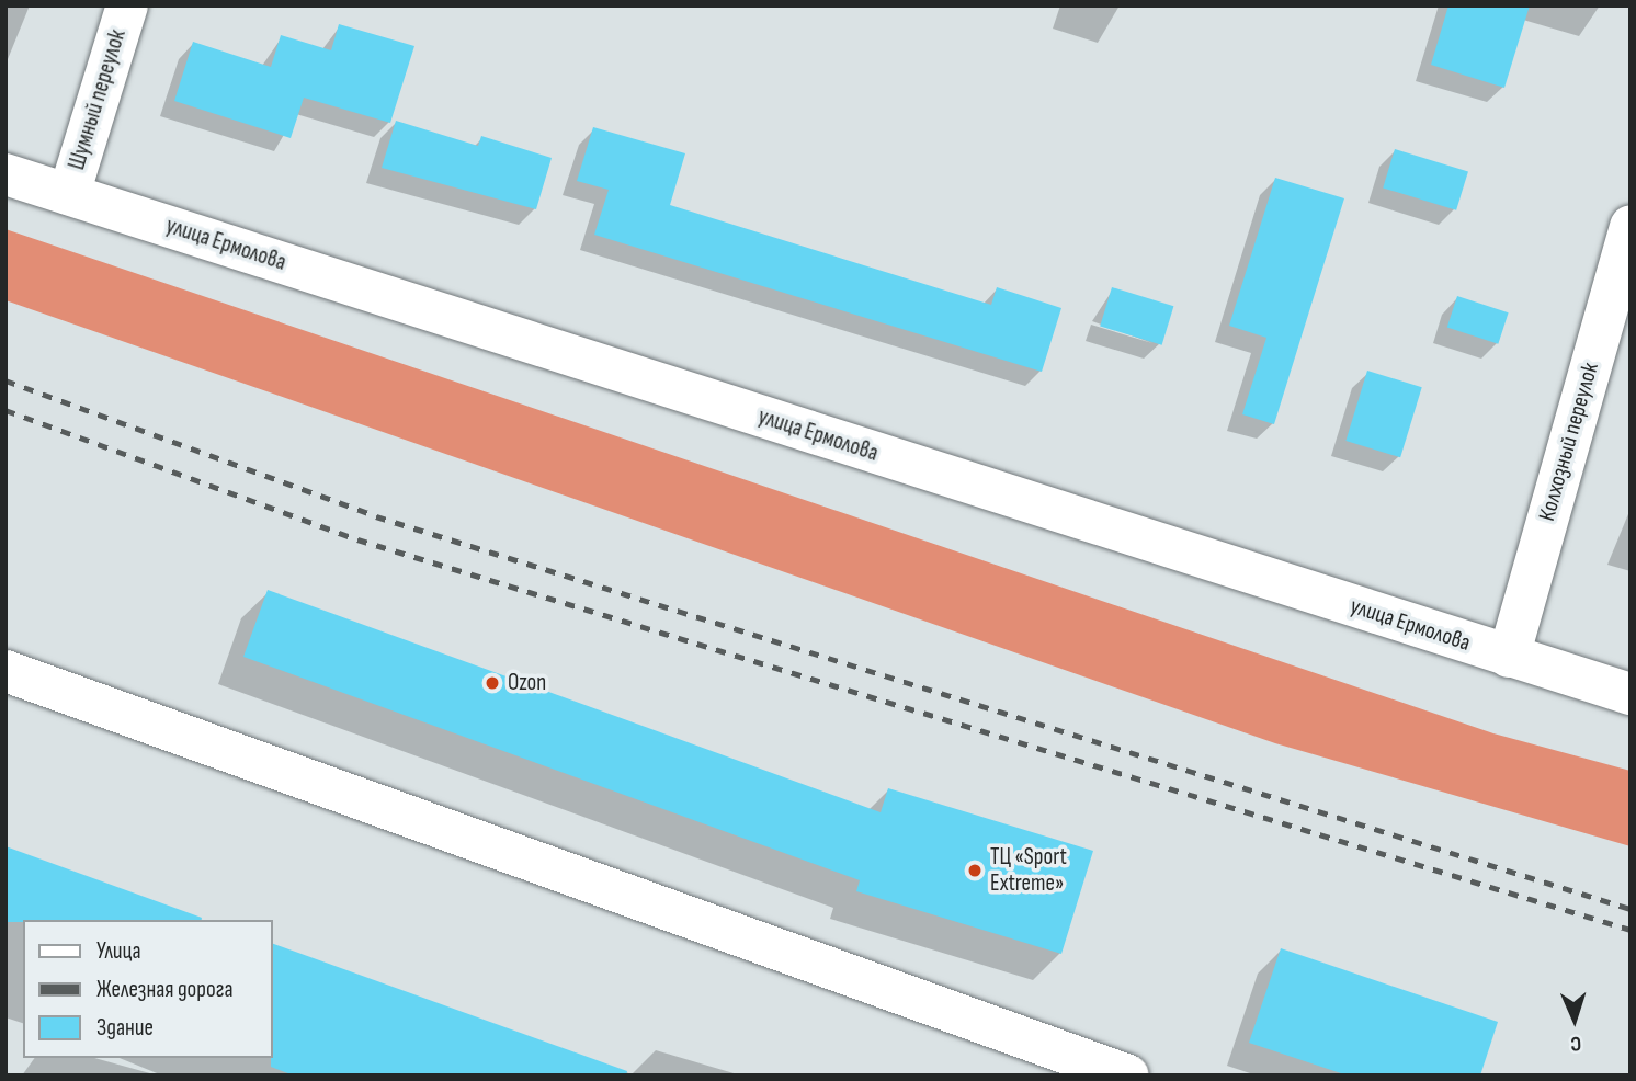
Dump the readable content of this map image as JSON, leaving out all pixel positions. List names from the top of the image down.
{
  "streets": {
    "street": ["Шумный переулок", "улица Ермолова", "Колхозный переулок"]
  },
  "crossings": [
    ["Шумный переулок", "улица Ермолова"],
    ["улица Ермолова", "Колхозный переулок"]
  ],
  "places": ["Ozon", "ТЦ «Sport Extreme»"],
  "legend": ["Улица", "Железная дорога", "Здание"],
  "north": "bottom"
}
